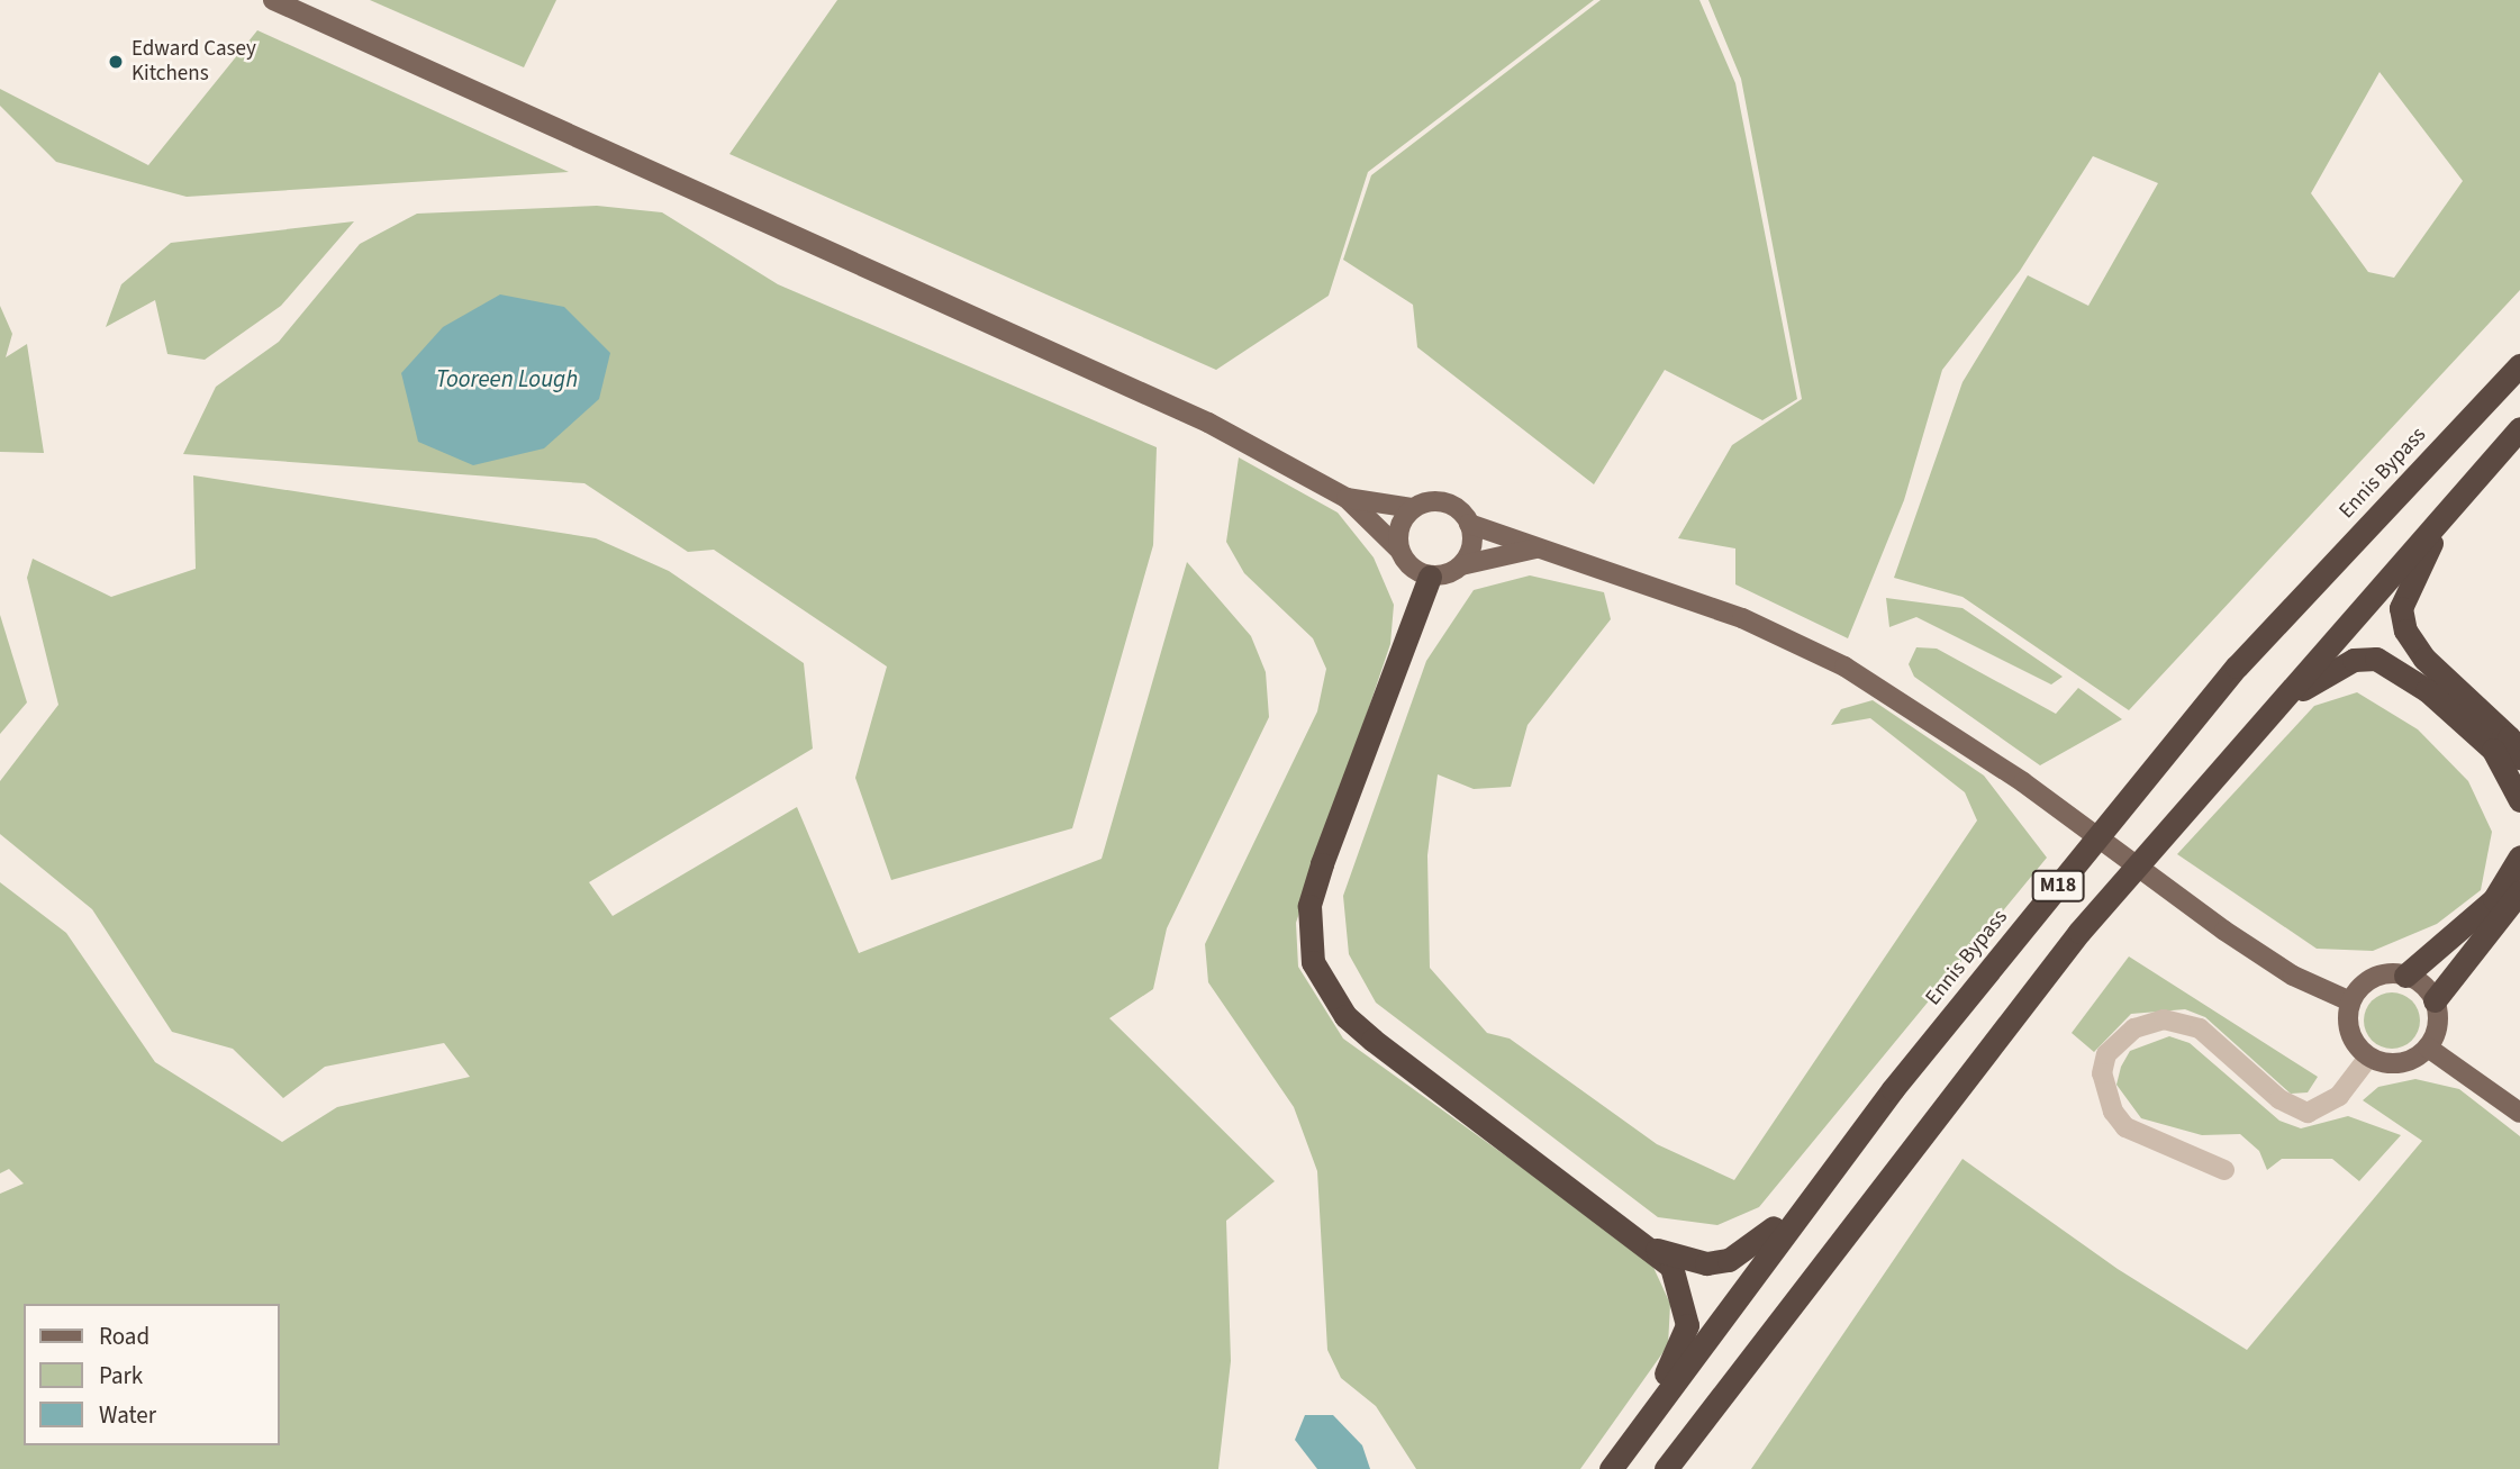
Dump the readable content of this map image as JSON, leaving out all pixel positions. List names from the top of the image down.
{
  "streets": {
    "highway": ["Ennis Bypass", "M18"]
  },
  "water": ["Tooreen Lough"],
  "places": ["Edward Casey Kitchens"],
  "legend": ["Road", "Park", "Water"]
}
